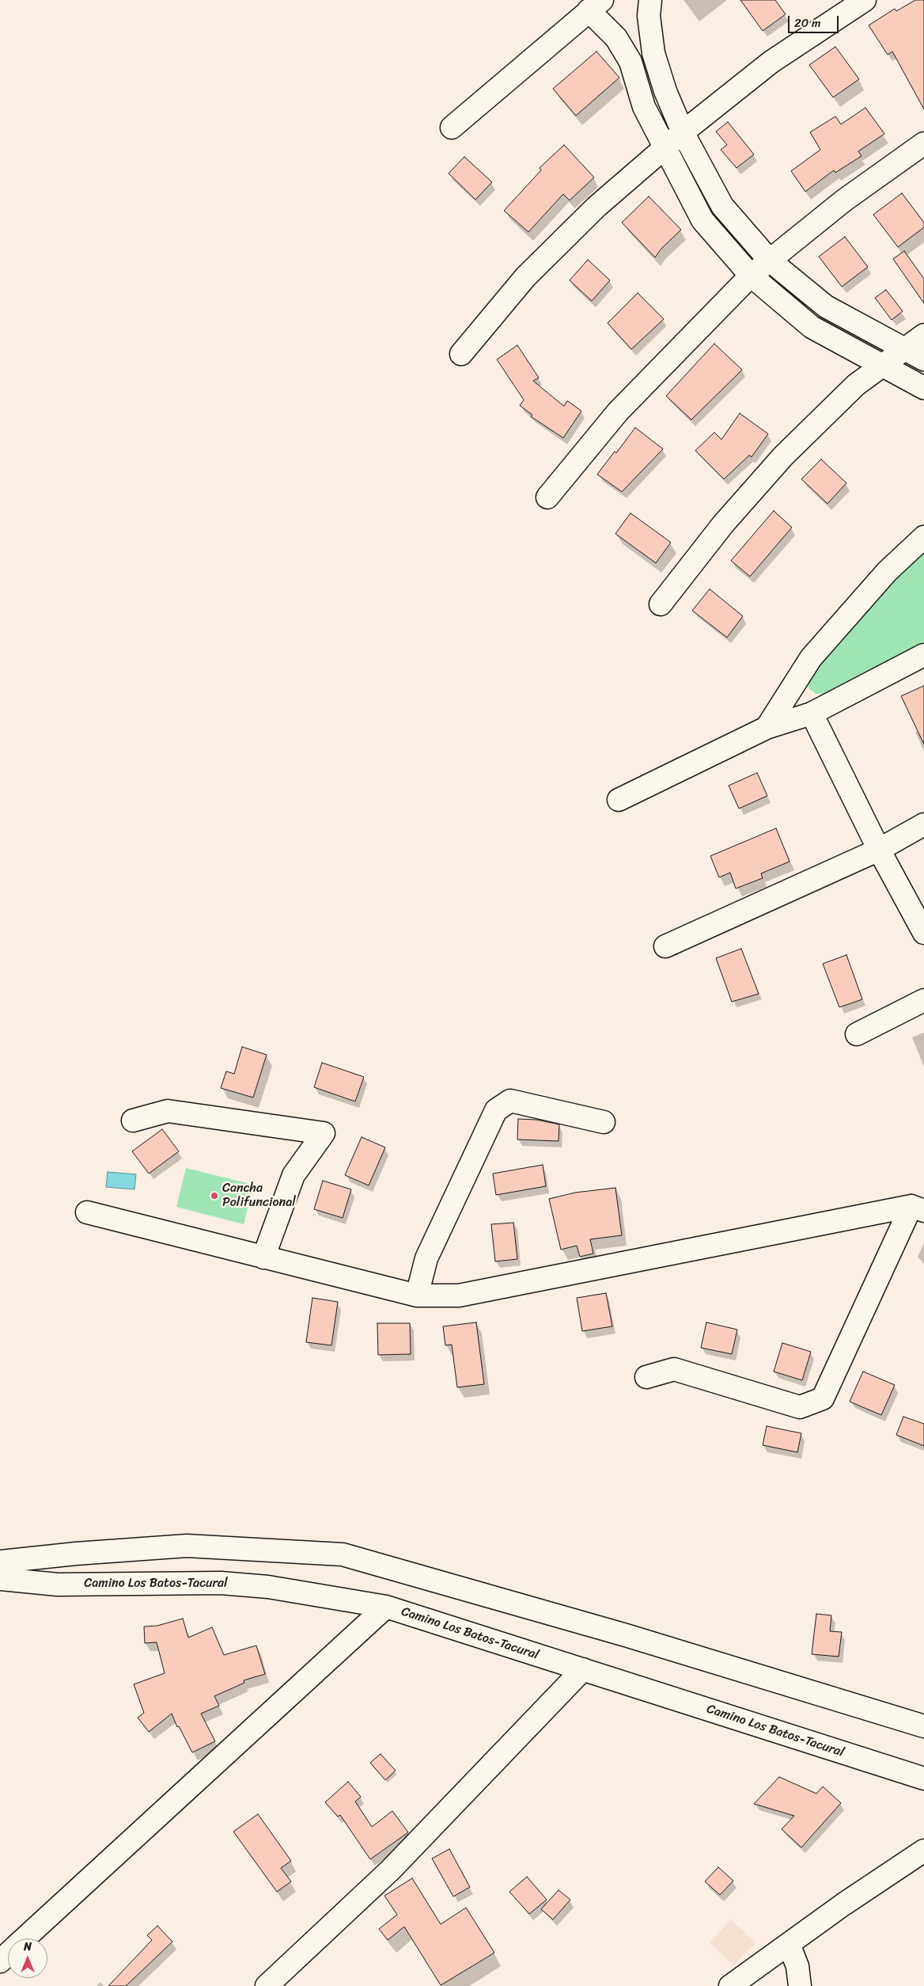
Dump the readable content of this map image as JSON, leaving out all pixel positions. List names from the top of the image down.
{
  "streets": {
    "street": ["Camino Los Batos-Tacural"]
  },
  "places": ["Cancha Polifuncional"],
  "scale_bar": "20 m",
  "north": "top"
}
